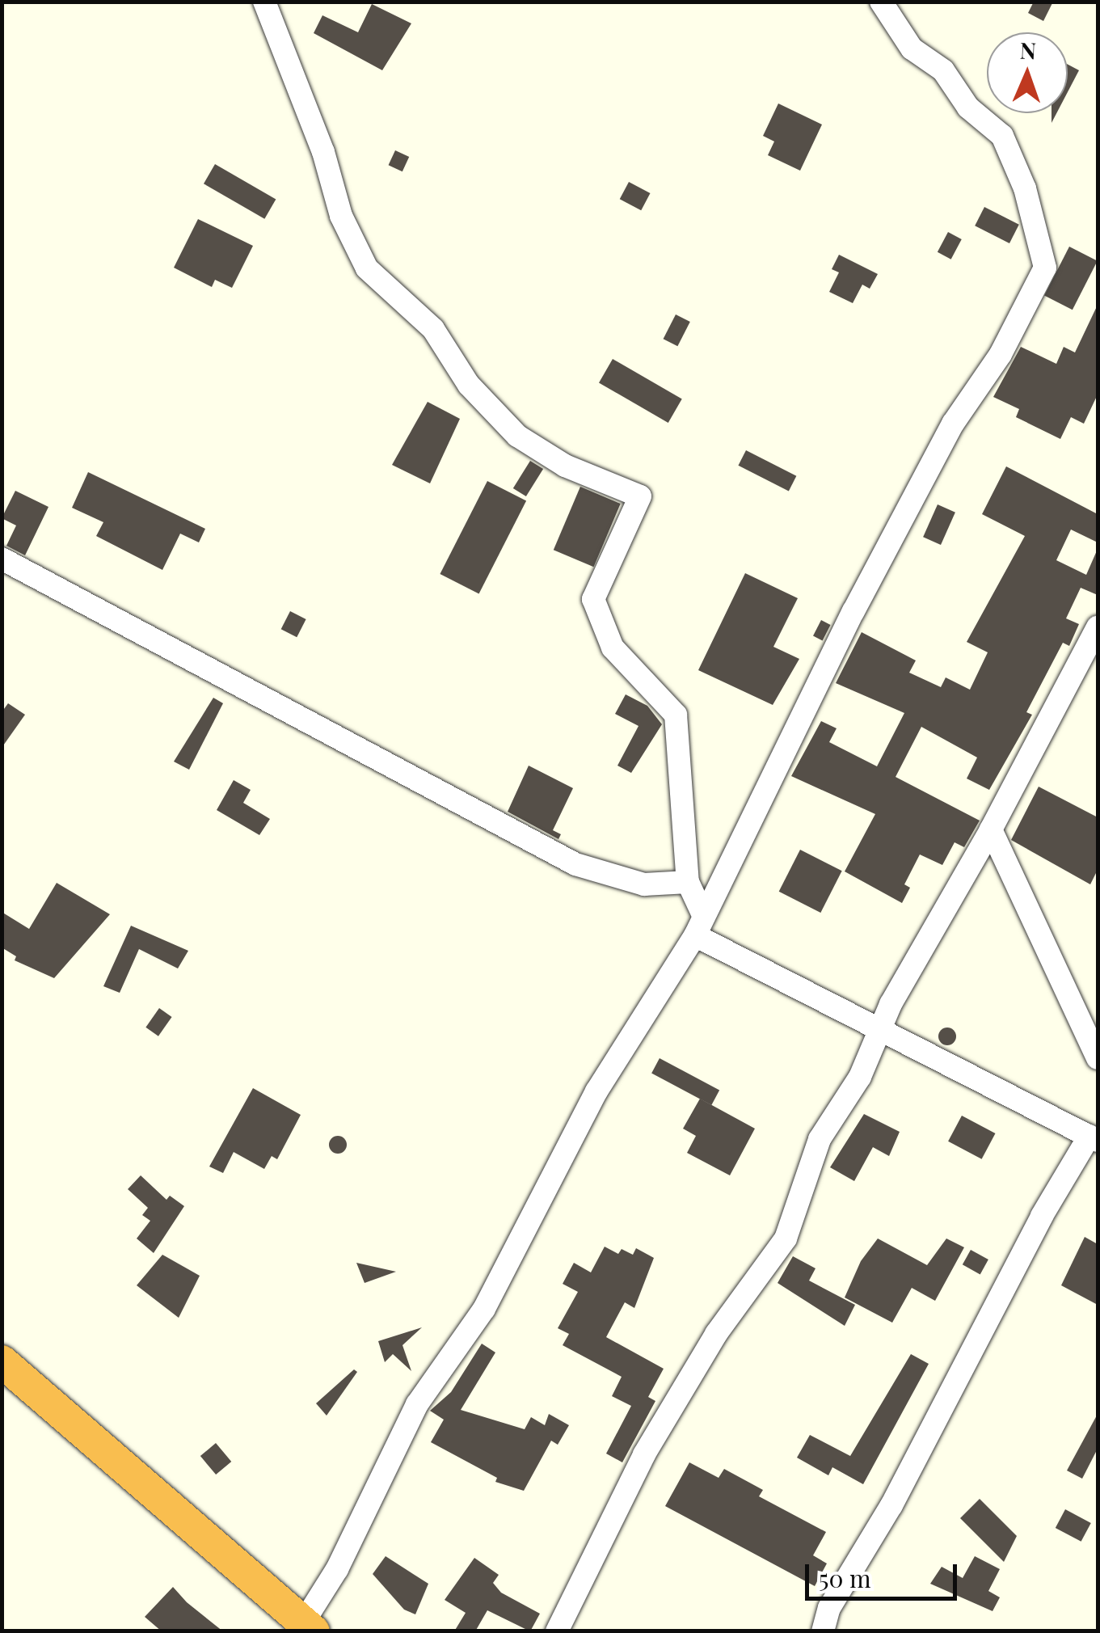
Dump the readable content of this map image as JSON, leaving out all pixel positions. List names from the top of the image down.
{
  "scale_bar": "50 m",
  "north": "top"
}
